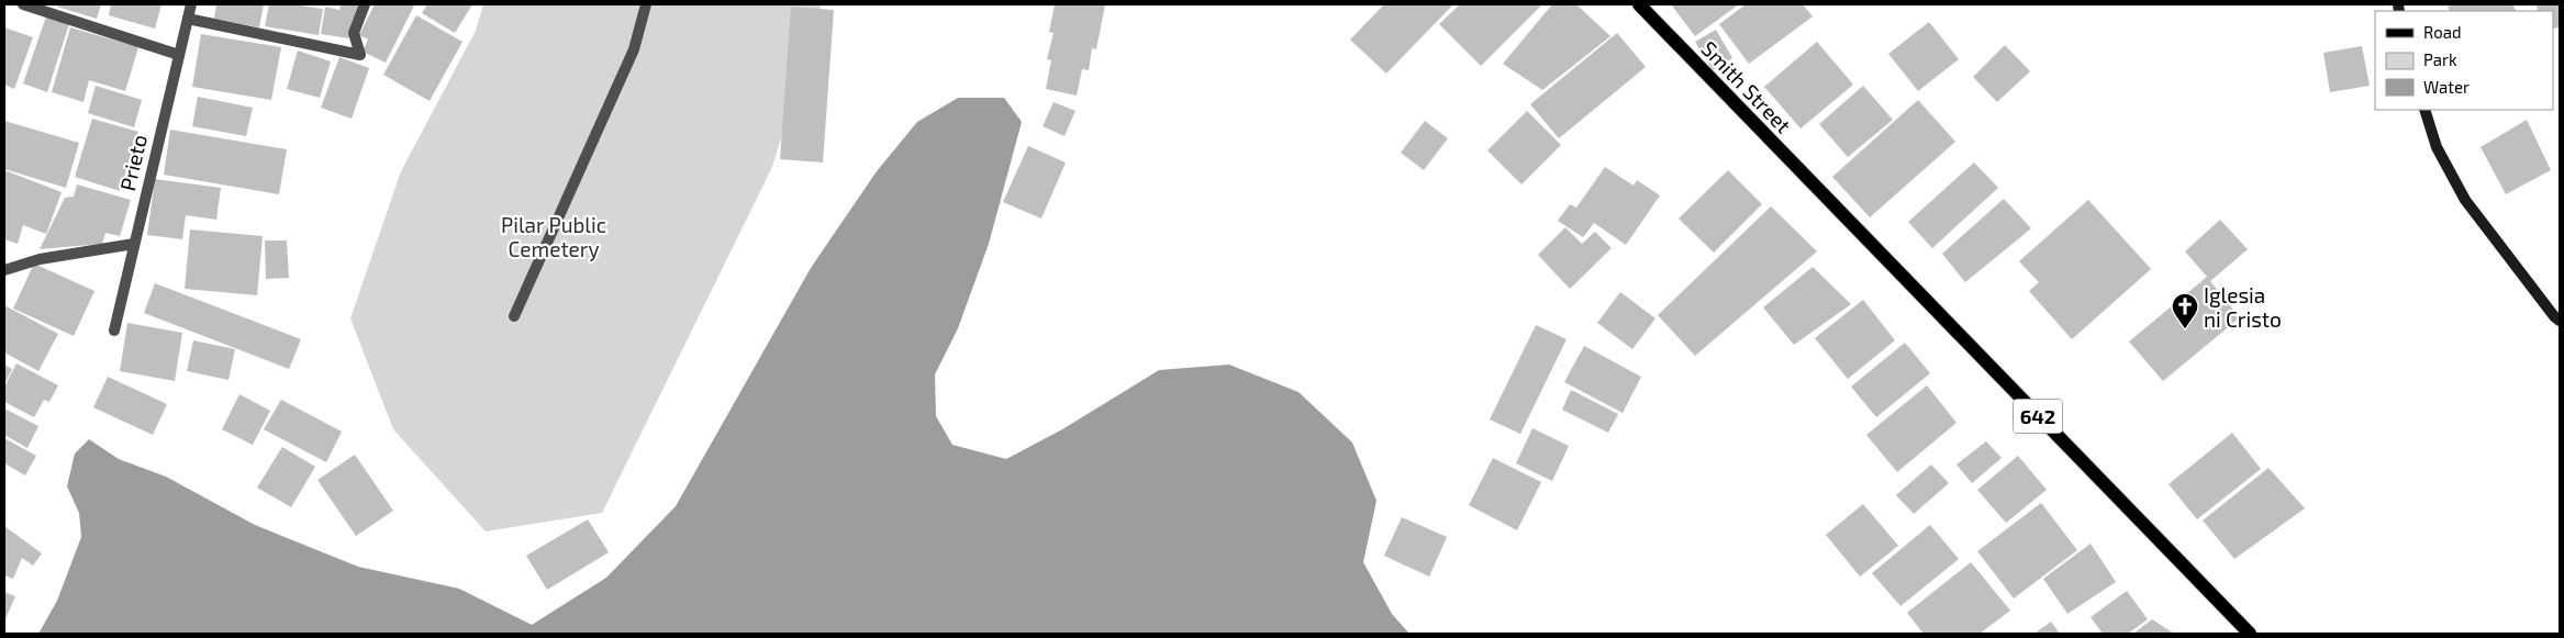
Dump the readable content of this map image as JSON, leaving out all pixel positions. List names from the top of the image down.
{
  "streets": {
    "main road": ["Smith Street", "642"],
    "street": ["Prieto"]
  },
  "parks": ["Pilar Public Cemetery"],
  "places": {
    "church": ["Iglesia ni Cristo"]
  },
  "legend": ["Road", "Park", "Water"]
}
